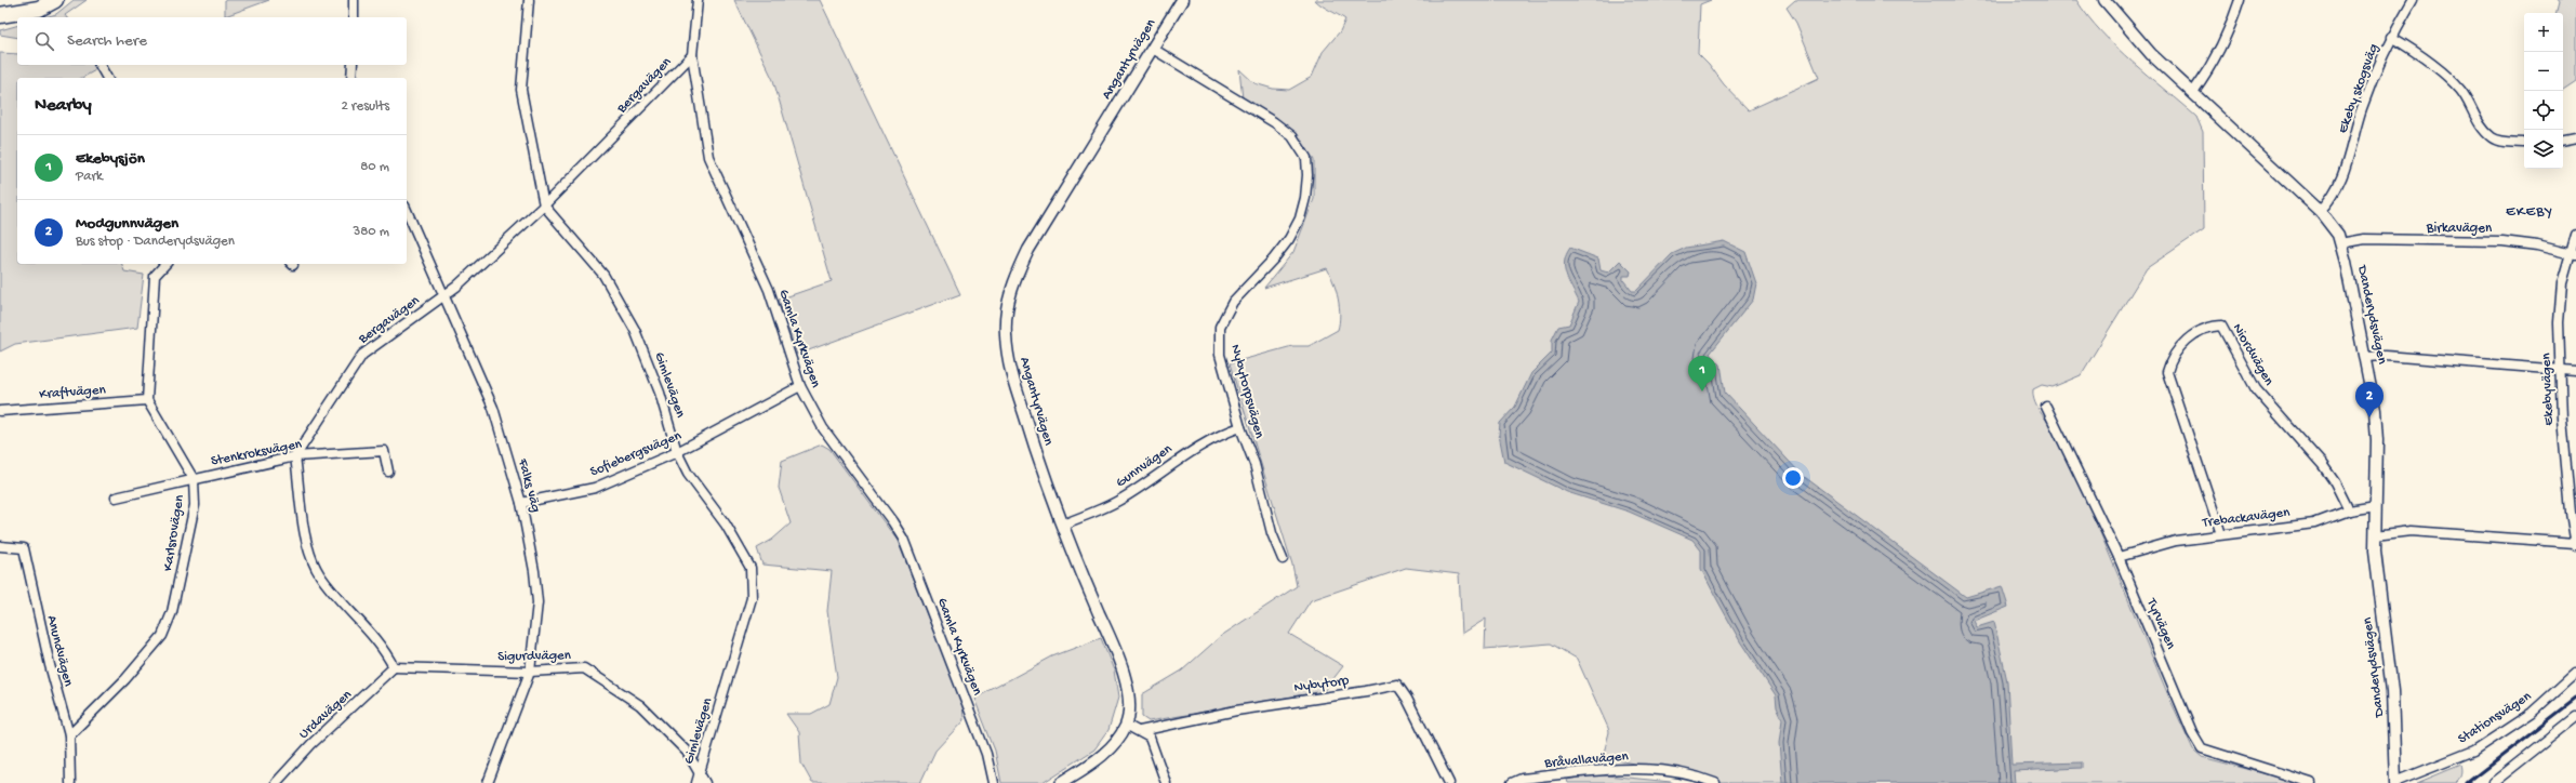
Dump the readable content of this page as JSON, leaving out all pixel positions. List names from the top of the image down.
{
  "streets": {
    "street": [
      "Angantyrvägen",
      "Bergavägen",
      "Ekeby skogsväg",
      "Birkavägen",
      "Danderydsvägen",
      "Gamla Kyrkvägen",
      "Niordvägen",
      "Gimlevägen",
      "Ekebyvägen",
      "Nybytorpsvägen",
      "Kraftvägen",
      "Stenkroksvägen",
      "Sofiebergsvägen",
      "Gunnvägen",
      "Falks väg",
      "Trebackavägen",
      "Karlsrovägen",
      "Tyrvägen",
      "Anundvägen",
      "Sigurdvägen",
      "Nybytorp",
      "Urdavägen",
      "Stationsvägen",
      "Bråvallavägen"
    ]
  },
  "crossings": [
    ["Angantyrvägen", "Nybytorpsvägen"],
    ["Angantyrvägen", "Gunnvägen"],
    ["Bergavägen", "Gamla Kyrkvägen"],
    ["Bergavägen", "Gimlevägen"],
    ["Bergavägen", "Stenkroksvägen"],
    ["Bergavägen", "Falks väg"],
    ["Ekeby skogsväg", "Danderydsvägen"],
    ["Birkavägen", "Danderydsvägen"],
    ["Birkavägen", "Ekebyvägen"],
    ["Danderydsvägen", "Trebackavägen"],
    ["Danderydsvägen", "Stationsvägen"],
    ["Gamla Kyrkvägen", "Sofiebergsvägen"],
    ["Niordvägen", "Trebackavägen"],
    ["Gimlevägen", "Sofiebergsvägen"],
    ["Gimlevägen", "Sigurdvägen"],
    ["Nybytorpsvägen", "Gunnvägen"],
    ["Kraftvägen", "Karlsrovägen"],
    ["Stenkroksvägen", "Karlsrovägen"],
    ["Sofiebergsvägen", "Falks väg"],
    ["Falks väg", "Sigurdvägen"],
    ["Trebackavägen", "Tyrvägen"],
    ["Karlsrovägen", "Anundvägen"],
    ["Sigurdvägen", "Urdavägen"]
  ],
  "districts": ["EKEBY"],
  "page": {
    "map_buttons": ["+", "−"],
    "search": "Search here",
    "heading": ["Nearby", "2 results"],
    "list": [
      {
        "mark": "1",
        "name": "Ekebysjön",
        "note": "Park",
        "value": "80 m"
      },
      {
        "mark": "2",
        "name": "Modgunnvägen",
        "note": "Bus stop · Danderydsvägen",
        "value": "380 m"
      }
    ],
    "pins": ["1", "2"]
  }
}
